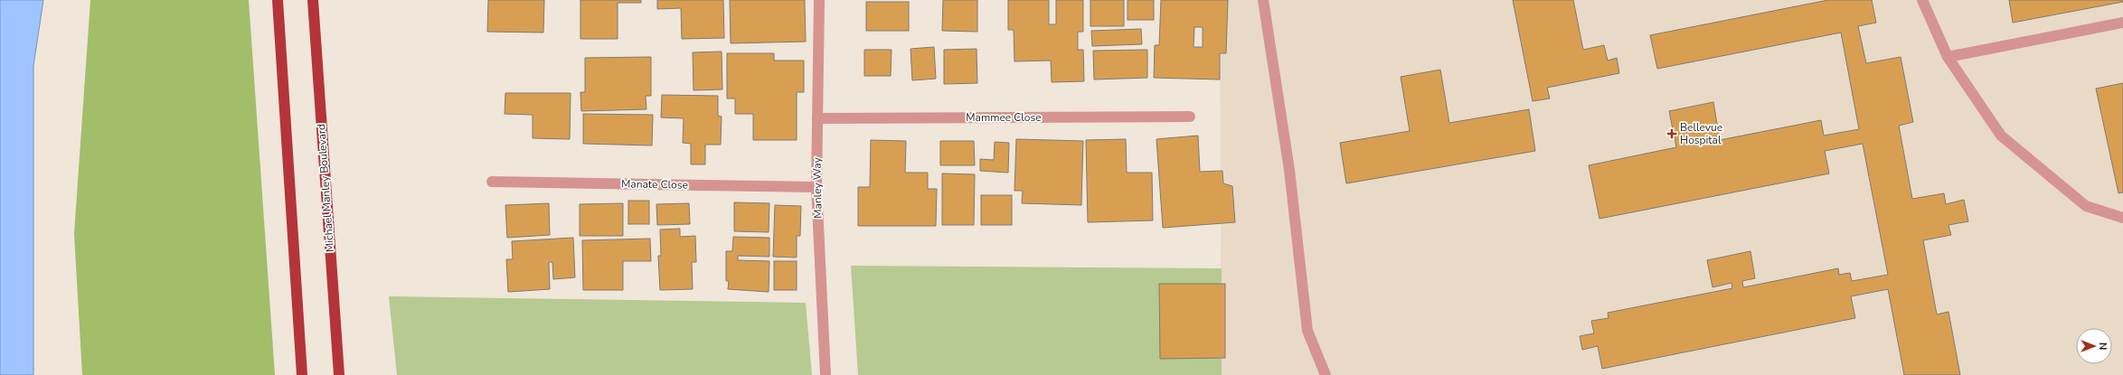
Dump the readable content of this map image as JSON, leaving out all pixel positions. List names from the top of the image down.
{
  "streets": {
    "highway": ["Michael Manley Boulevard"],
    "street": ["Mammee Close", "Manate Close", "Manley Way"]
  },
  "crossings": [
    ["Mammee Close", "Manley Way"],
    ["Manate Close", "Manley Way"]
  ],
  "places": {
    "health": ["Bellevue Hospital"]
  },
  "north": "right"
}
